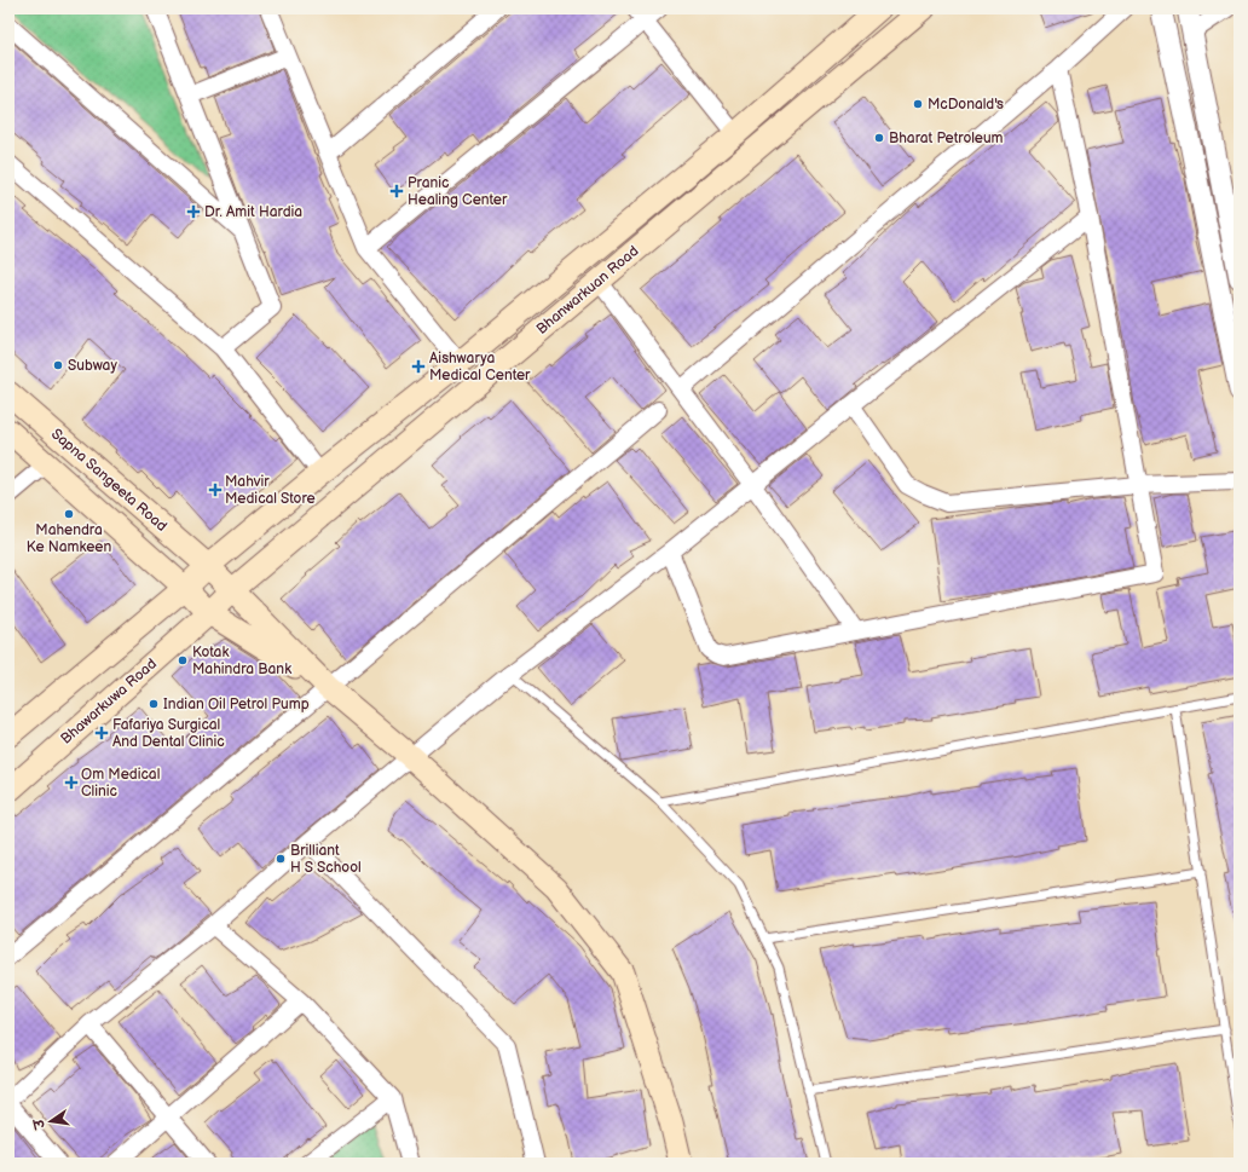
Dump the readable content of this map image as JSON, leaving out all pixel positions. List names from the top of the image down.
{
  "streets": {
    "main road": ["Bhanwarkuan Road", "Sapna Sangeeta Road", "Bhawarkuwa Road"]
  },
  "crossings": [
    ["Bhanwarkuan Road", "Sapna Sangeeta Road"],
    ["Bhanwarkuan Road", "Bhawarkuwa Road"],
    ["Sapna Sangeeta Road", "Bhawarkuwa Road"]
  ],
  "places": {
    "other": [
      "McDonald's",
      "Bharat Petroleum",
      "Subway",
      "Mahendra Ke Namkeen",
      "Kotak Mahindra Bank",
      "Indian Oil Petrol Pump",
      "Brilliant H S School"
    ],
    "health": [
      "Pranic Healing Center",
      "Dr. Amit Hardia",
      "Aishwarya Medical Center",
      "Mahvir Medical Store",
      "Fafariya Surgical And Dental Clinic",
      "Om Medical Clinic"
    ]
  },
  "north": "left"
}
